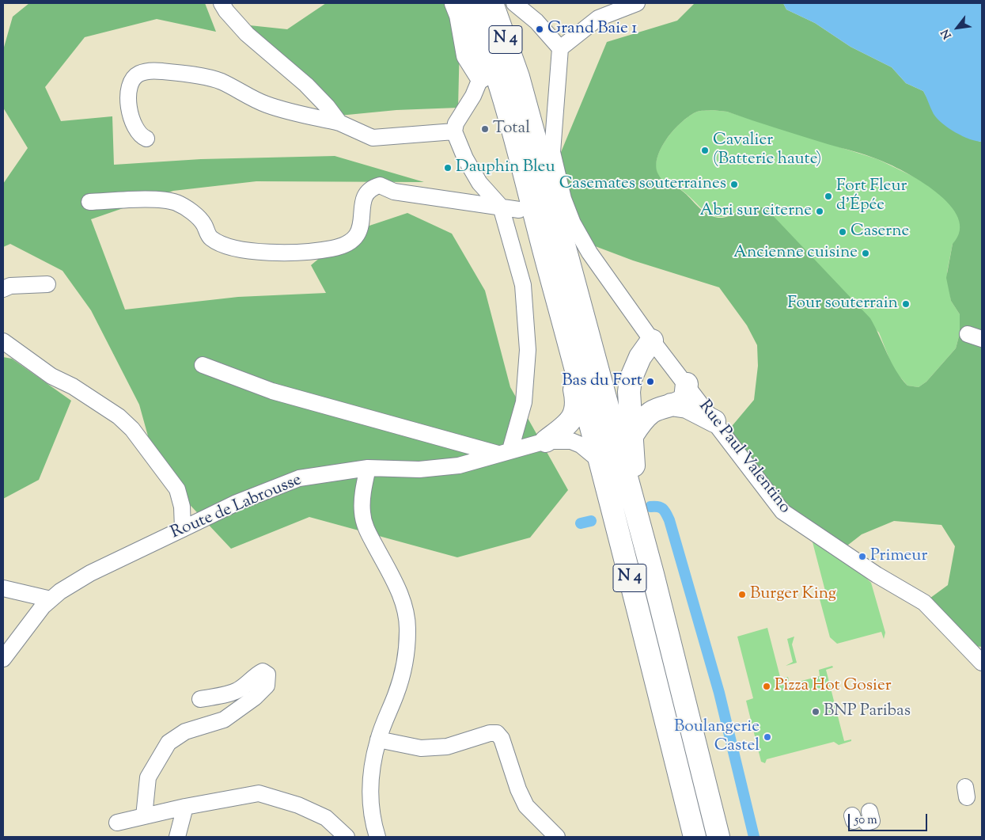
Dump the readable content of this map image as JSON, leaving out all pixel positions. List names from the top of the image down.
{
  "streets": {
    "highway": ["N 4"],
    "street": ["Rue Paul Valentino", "Route de Labrousse"]
  },
  "crossings": [
    ["N 4", "Route de Labrousse"]
  ],
  "places": [
    "Grand Baie 1",
    "Total",
    "Cavalier (Batterie haute)",
    "Dauphin Bleu",
    "Casemates souterraines",
    "Fort Fleur d'Épée",
    "Abri sur citerne",
    "Caserne",
    "Ancienne cuisine",
    "Four souterrain",
    "Bas du Fort",
    "Primeur",
    "Burger King",
    "Pizza Hot Gosier",
    "BNP Paribas",
    "Boulangerie Castel"
  ],
  "scale_bar": "50 m",
  "north": "bottom left"
}
